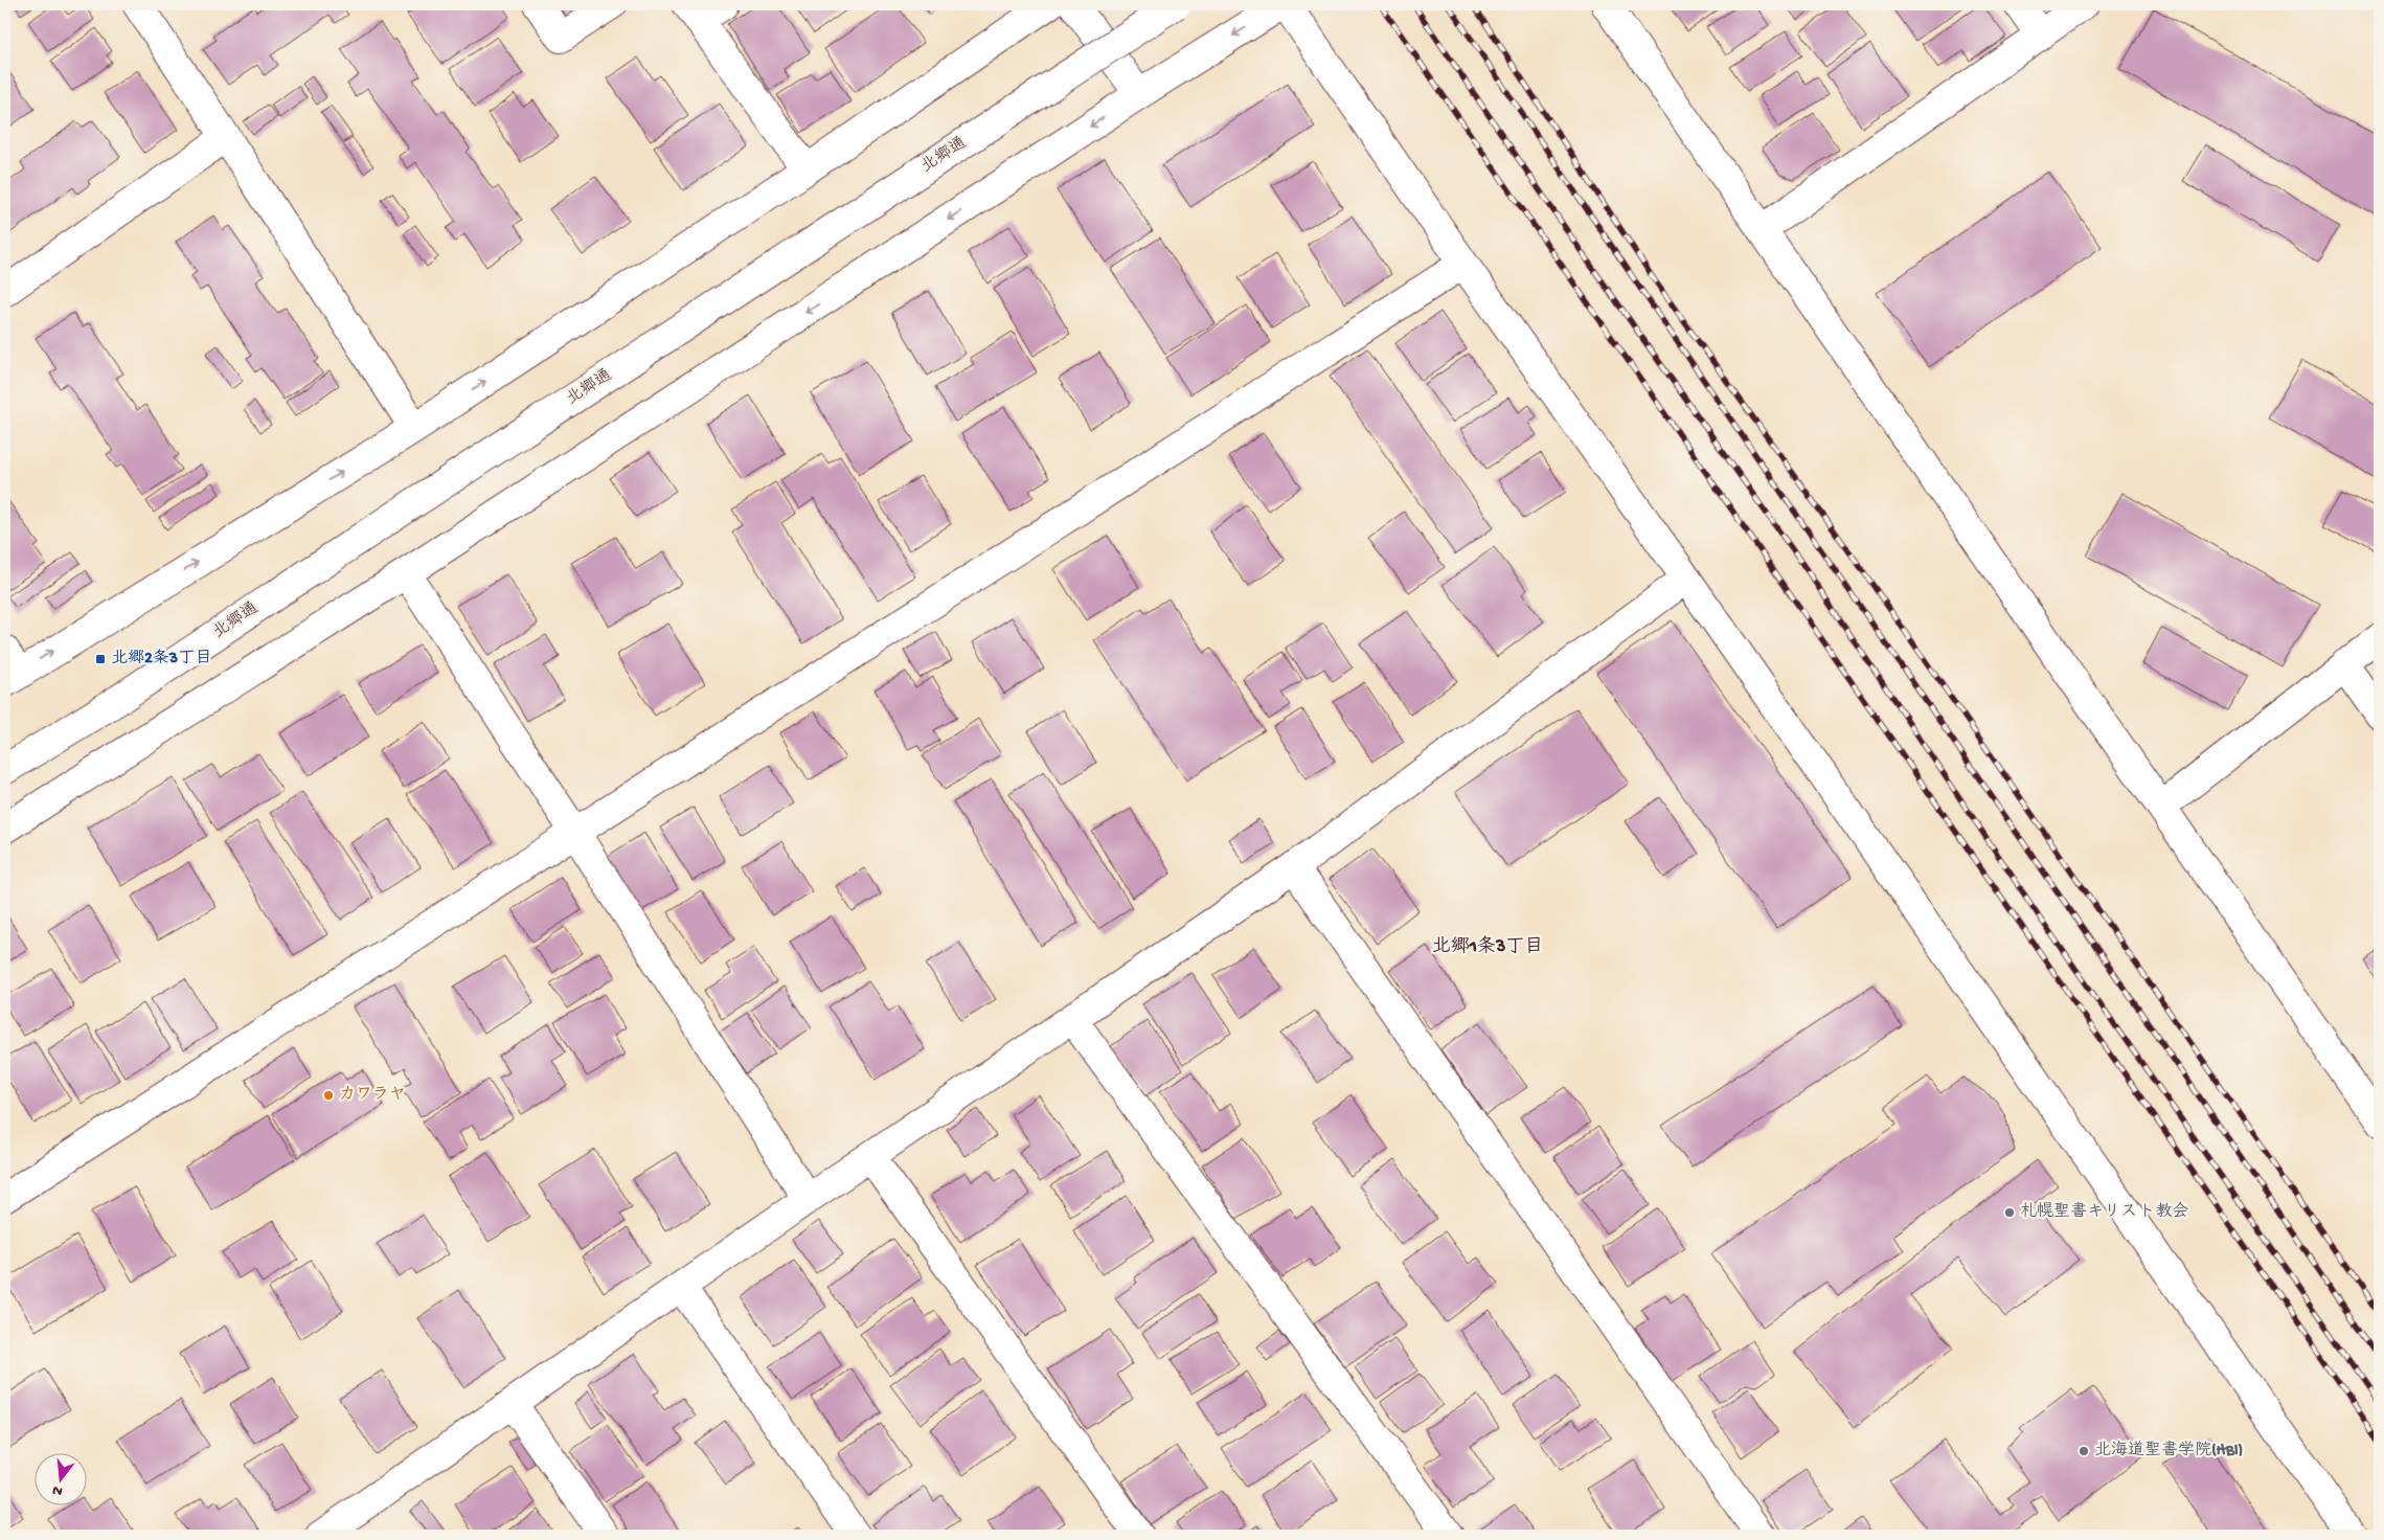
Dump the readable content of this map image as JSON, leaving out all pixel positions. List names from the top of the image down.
{
  "streets": {
    "street": ["北郷通"]
  },
  "districts": ["北郷1条3丁目"],
  "places": {
    "transit": ["北郷2条3丁目"],
    "other": ["カワラヤ", "札幌聖書キリスト教会", "北海道聖書学院(HBI)"]
  },
  "north": "bottom"
}
